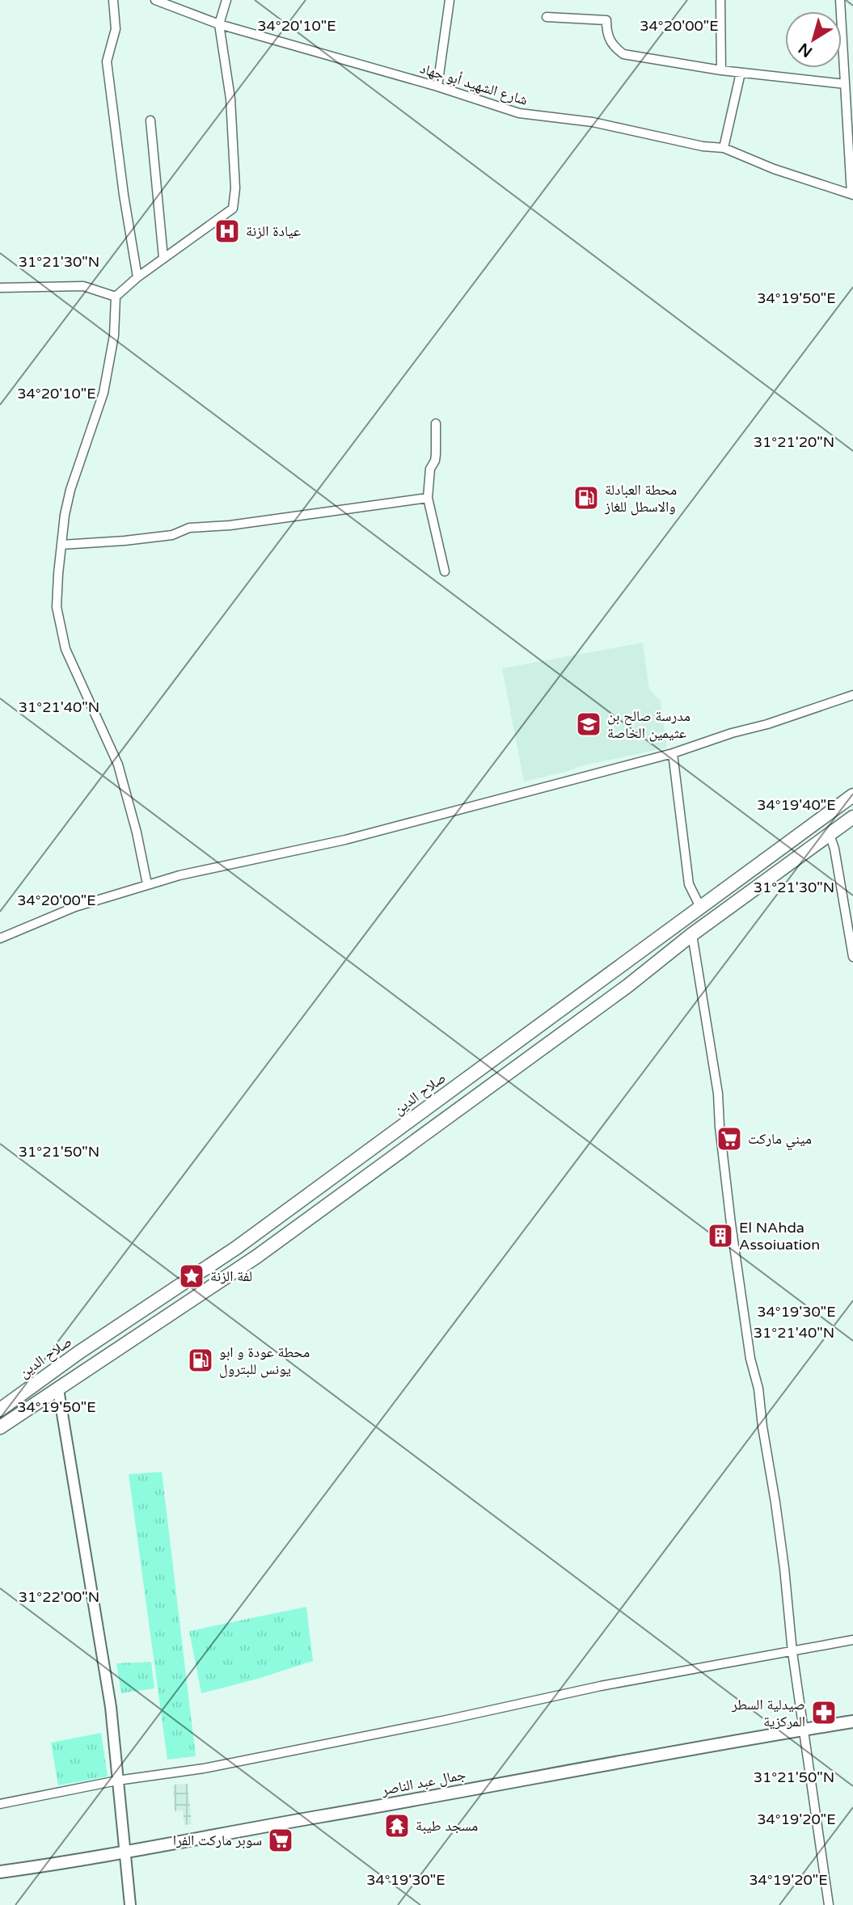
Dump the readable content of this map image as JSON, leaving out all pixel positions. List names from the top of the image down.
{
  "streets": {
    "highway": ["صلاح الدين"],
    "main road": ["جمال عبد الناصر"],
    "street": ["شارع الشهيد أبو جهاد"]
  },
  "places": {
    "hospital": ["عيادة الزنة"],
    "fuel station": ["محطة العبادلة والاسطل للغاز", "محطة عودة و ابو يونس للبترول"],
    "school or university": ["مدرسة صالح بن عثيمين الخاصة"],
    "supermarket": ["ميني ماركت", "سوبر ماركت الفرا"],
    "building": ["El NAhda Assoiuation"],
    "place": ["لفة الزنة"],
    "pharmacy": ["صيدلية السطر المركزية"],
    "temple": ["مسجد طيبة"]
  },
  "north": "bottom left",
  "coordinates": [
    "34°20'10\"E",
    "34°20'00\"E",
    "31°21'30\"N",
    "34°19'50\"E",
    "31°21'20\"N",
    "31°21'40\"N",
    "34°19'40\"E",
    "31°21'50\"N",
    "34°19'30\"E",
    "31°22'00\"N",
    "34°19'20\"E"
  ]
}
